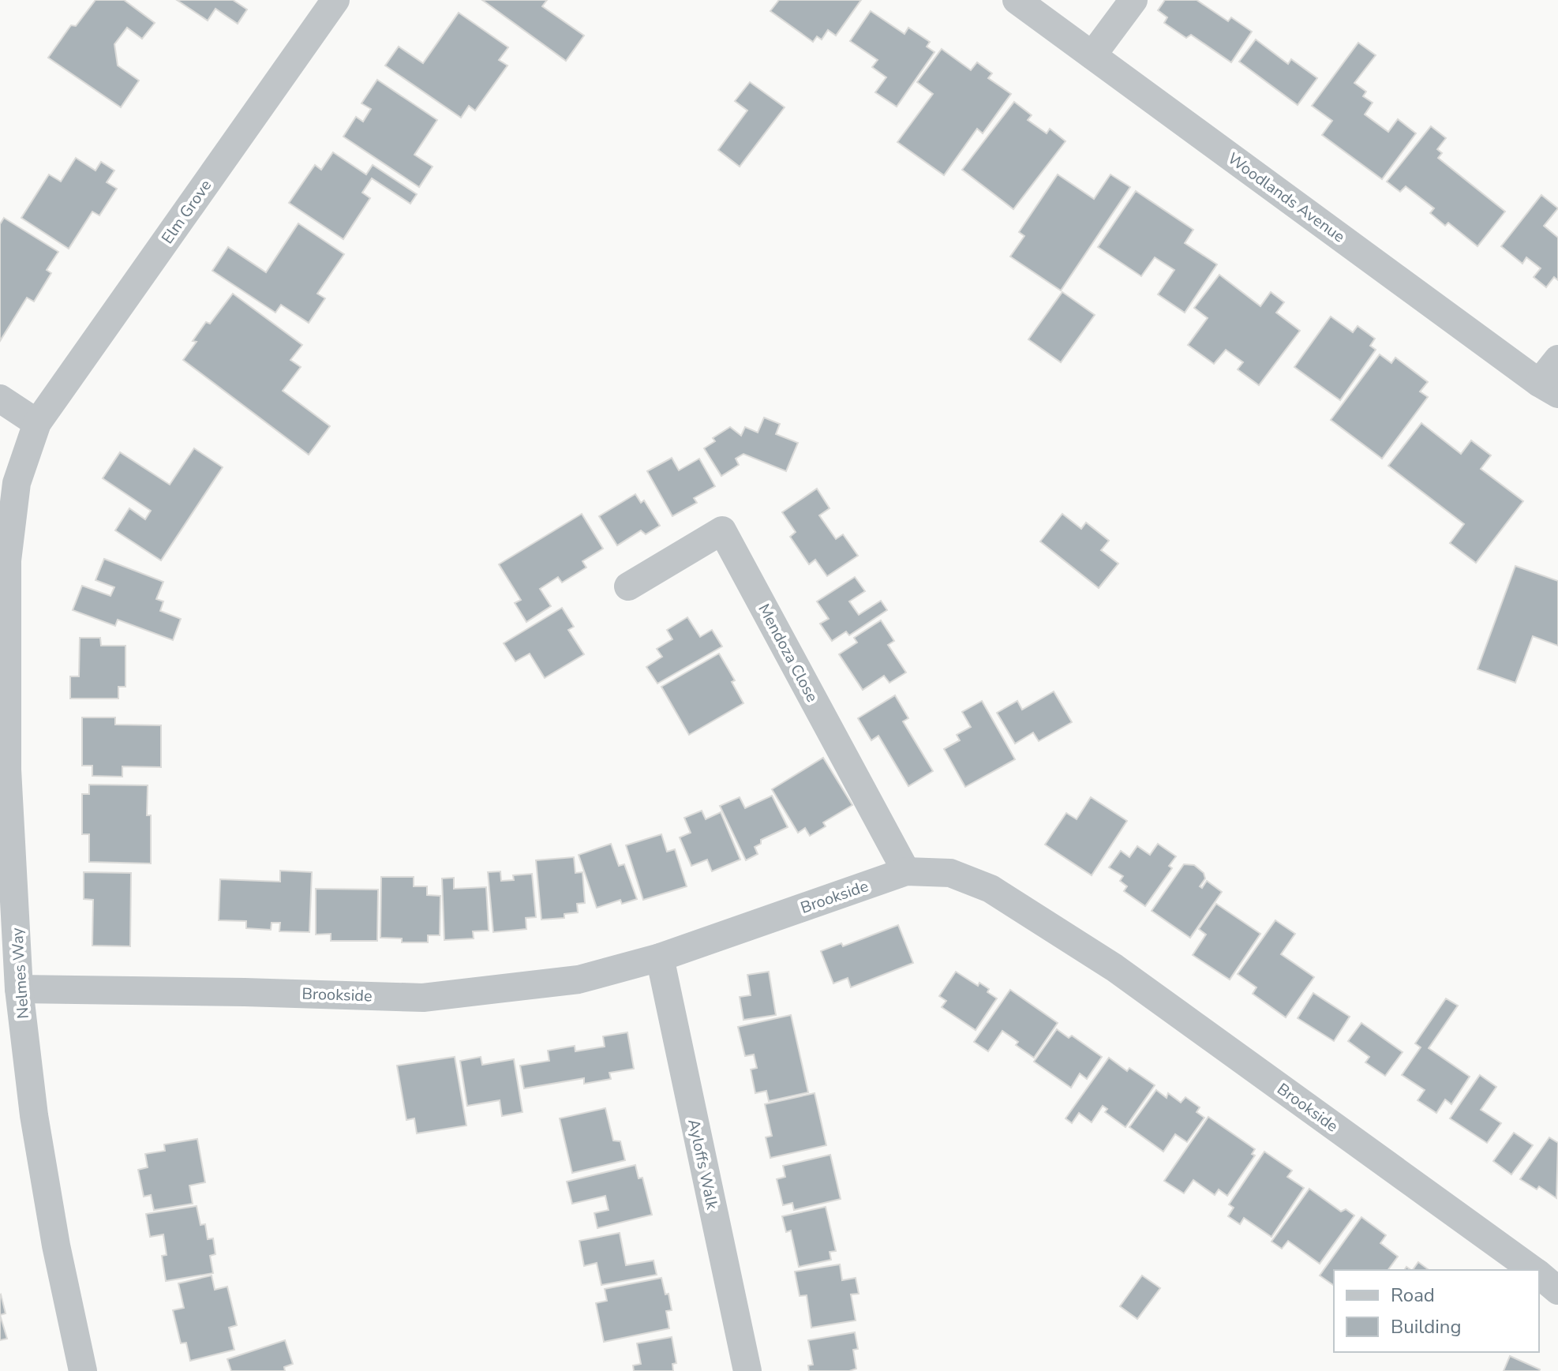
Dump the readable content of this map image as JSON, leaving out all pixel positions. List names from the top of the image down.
{
  "streets": {
    "street": [
      "Woodlands Avenue",
      "Elm Grove",
      "Mendoza Close",
      "Brookside",
      "Nelmes Way",
      "Ayloffs Walk"
    ]
  },
  "crossings": [
    ["Elm Grove", "Nelmes Way"],
    ["Mendoza Close", "Brookside"],
    ["Brookside", "Nelmes Way"],
    ["Brookside", "Ayloffs Walk"]
  ],
  "legend": ["Road", "Building"]
}
